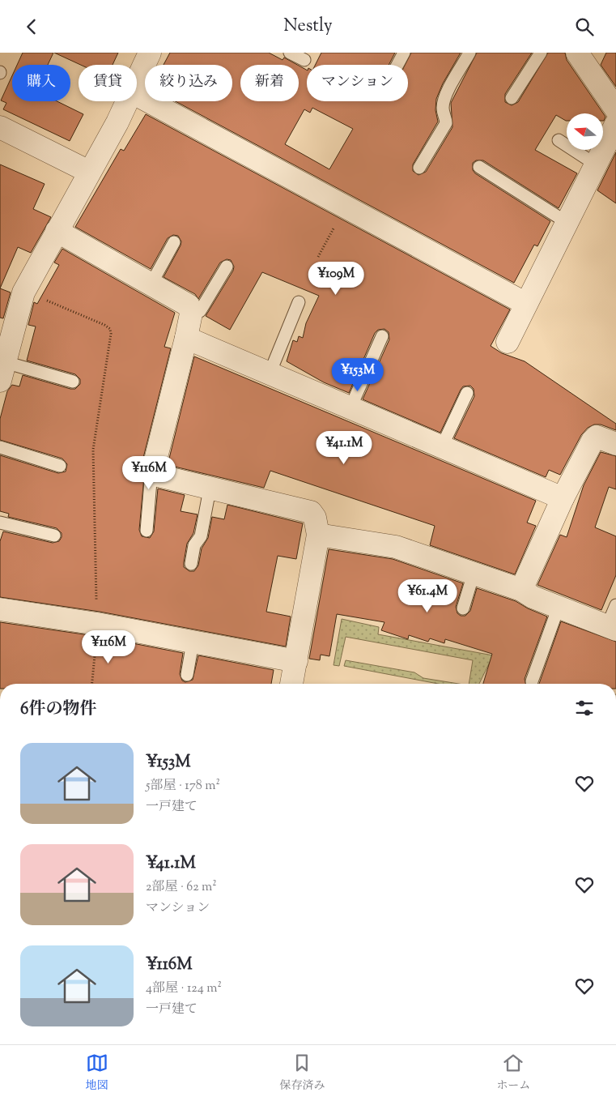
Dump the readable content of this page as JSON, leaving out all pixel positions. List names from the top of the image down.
{
  "north": "left",
  "page": {
    "header": "Nestly",
    "chip": [
      "購入",
      "賃貸",
      "絞り込み",
      "新着",
      "マンション"
    ],
    "price": [
      "¥109M",
      "¥153M",
      "¥41.1M",
      "¥116M",
      "¥61.4M",
      "¥116M"
    ],
    "heading": "6件の物件",
    "list": [
      {
        "name": "¥153M",
        "note": "5部屋 · 178 m² · 一戸建て"
      },
      {
        "name": "¥41.1M",
        "note": "2部屋 · 62 m² · マンション"
      },
      {
        "name": "¥116M",
        "note": "4部屋 · 124 m² · 一戸建て"
      }
    ],
    "tabs": ["地図", "保存済み", "ホーム"]
  }
}
